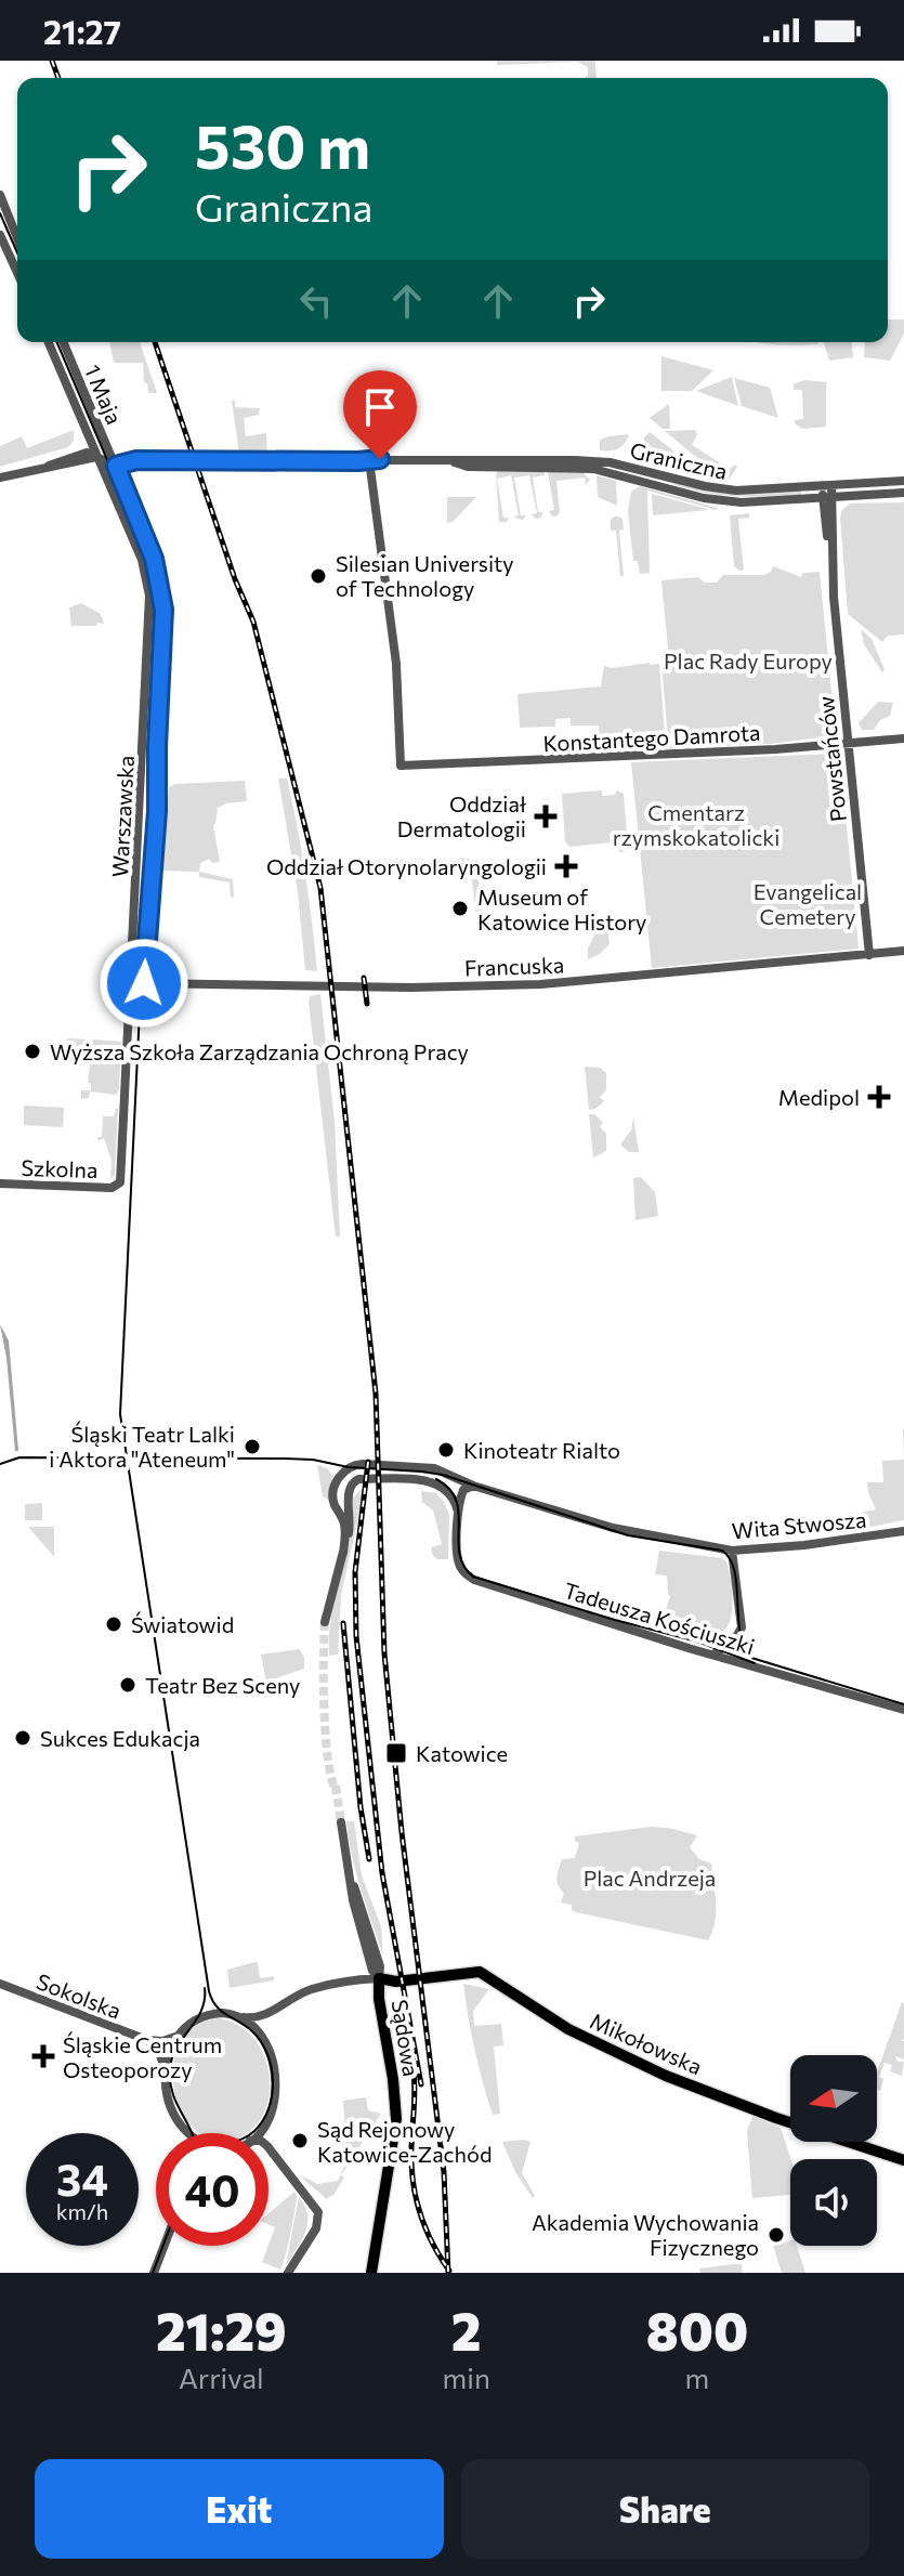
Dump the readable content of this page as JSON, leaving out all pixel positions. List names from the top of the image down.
{
  "streets": {
    "main road": ["Sądowa", "Mikołowska"],
    "street": [
      "1 Maja",
      "Graniczna",
      "Konstantego Damrota",
      "Powstańców",
      "Warszawska",
      "Francuska",
      "Szkolna",
      "Wita Stwosza",
      "Tadeusza Kościuszki",
      "Sokolska"
    ]
  },
  "crossings": [
    ["1 Maja", "Graniczna"],
    ["1 Maja", "Warszawska"],
    ["Graniczna", "Konstantego Damrota"],
    ["Graniczna", "Powstańców"],
    ["Graniczna", "Warszawska"],
    ["Konstantego Damrota", "Powstańców"],
    ["Powstańców", "Francuska"],
    ["Warszawska", "Francuska"],
    ["Warszawska", "Szkolna"],
    ["Wita Stwosza", "Tadeusza Kościuszki"],
    ["Sądowa", "Mikołowska"]
  ],
  "parks": [
    "Plac Rady Europy",
    "Cmentarz rzymskokatolicki",
    "Evangelical Cemetery",
    "Plac Andrzeja"
  ],
  "places": {
    "other": [
      "Silesian University of Technology",
      "Museum of Katowice History",
      "Wyższa Szkoła Zarządzania Ochroną Pracy",
      "Śląski Teatr Lalki i Aktora \"Ateneum\"",
      "Kinoteatr Rialto",
      "Światowid",
      "Teatr Bez Sceny",
      "Sukces Edukacja",
      "Sąd Rejonowy Katowice-Zachód",
      "Akademia Wychowania Fizycznego"
    ],
    "health": [
      "Oddział Dermatologii",
      "Oddział Otorynolaryngologii",
      "Medipol",
      "Śląskie Centrum Osteoporozy"
    ],
    "transit": ["Katowice"]
  },
  "north": "left",
  "page": {
    "status": "21:27",
    "turn": ["530 m", "Graniczna"],
    "speed": "34 km/h",
    "limit": "40",
    "eta": [
      "21:29",
      "Arrival",
      "2",
      "min",
      "800",
      "m"
    ],
    "buttons": ["Exit", "Share"]
  }
}
